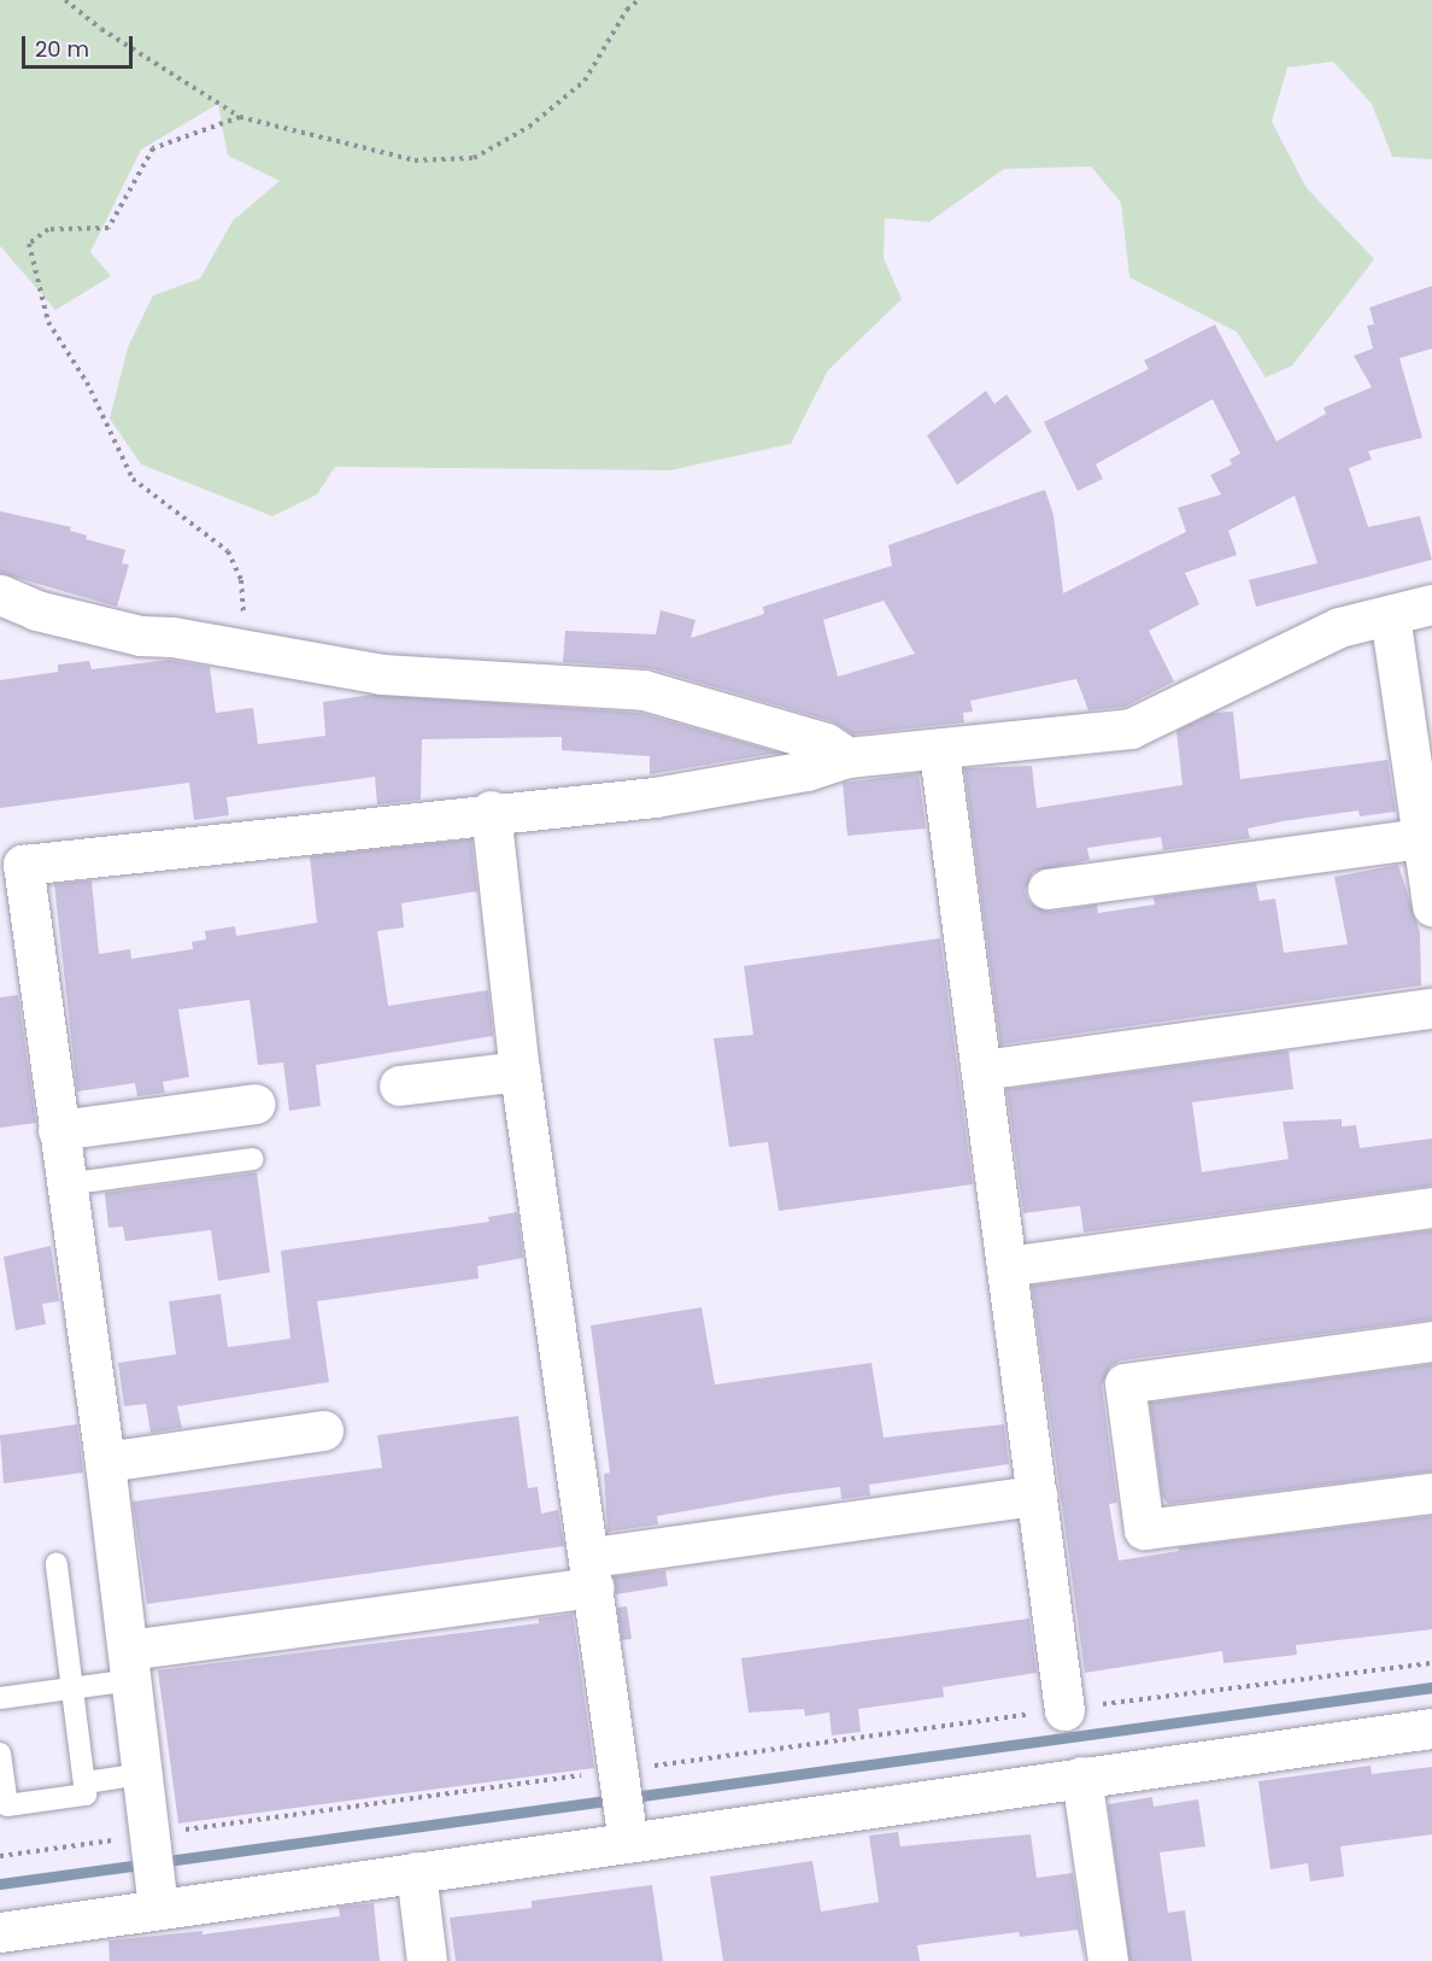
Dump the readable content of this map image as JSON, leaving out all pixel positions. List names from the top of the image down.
{
  "scale_bar": "20 m"
}
